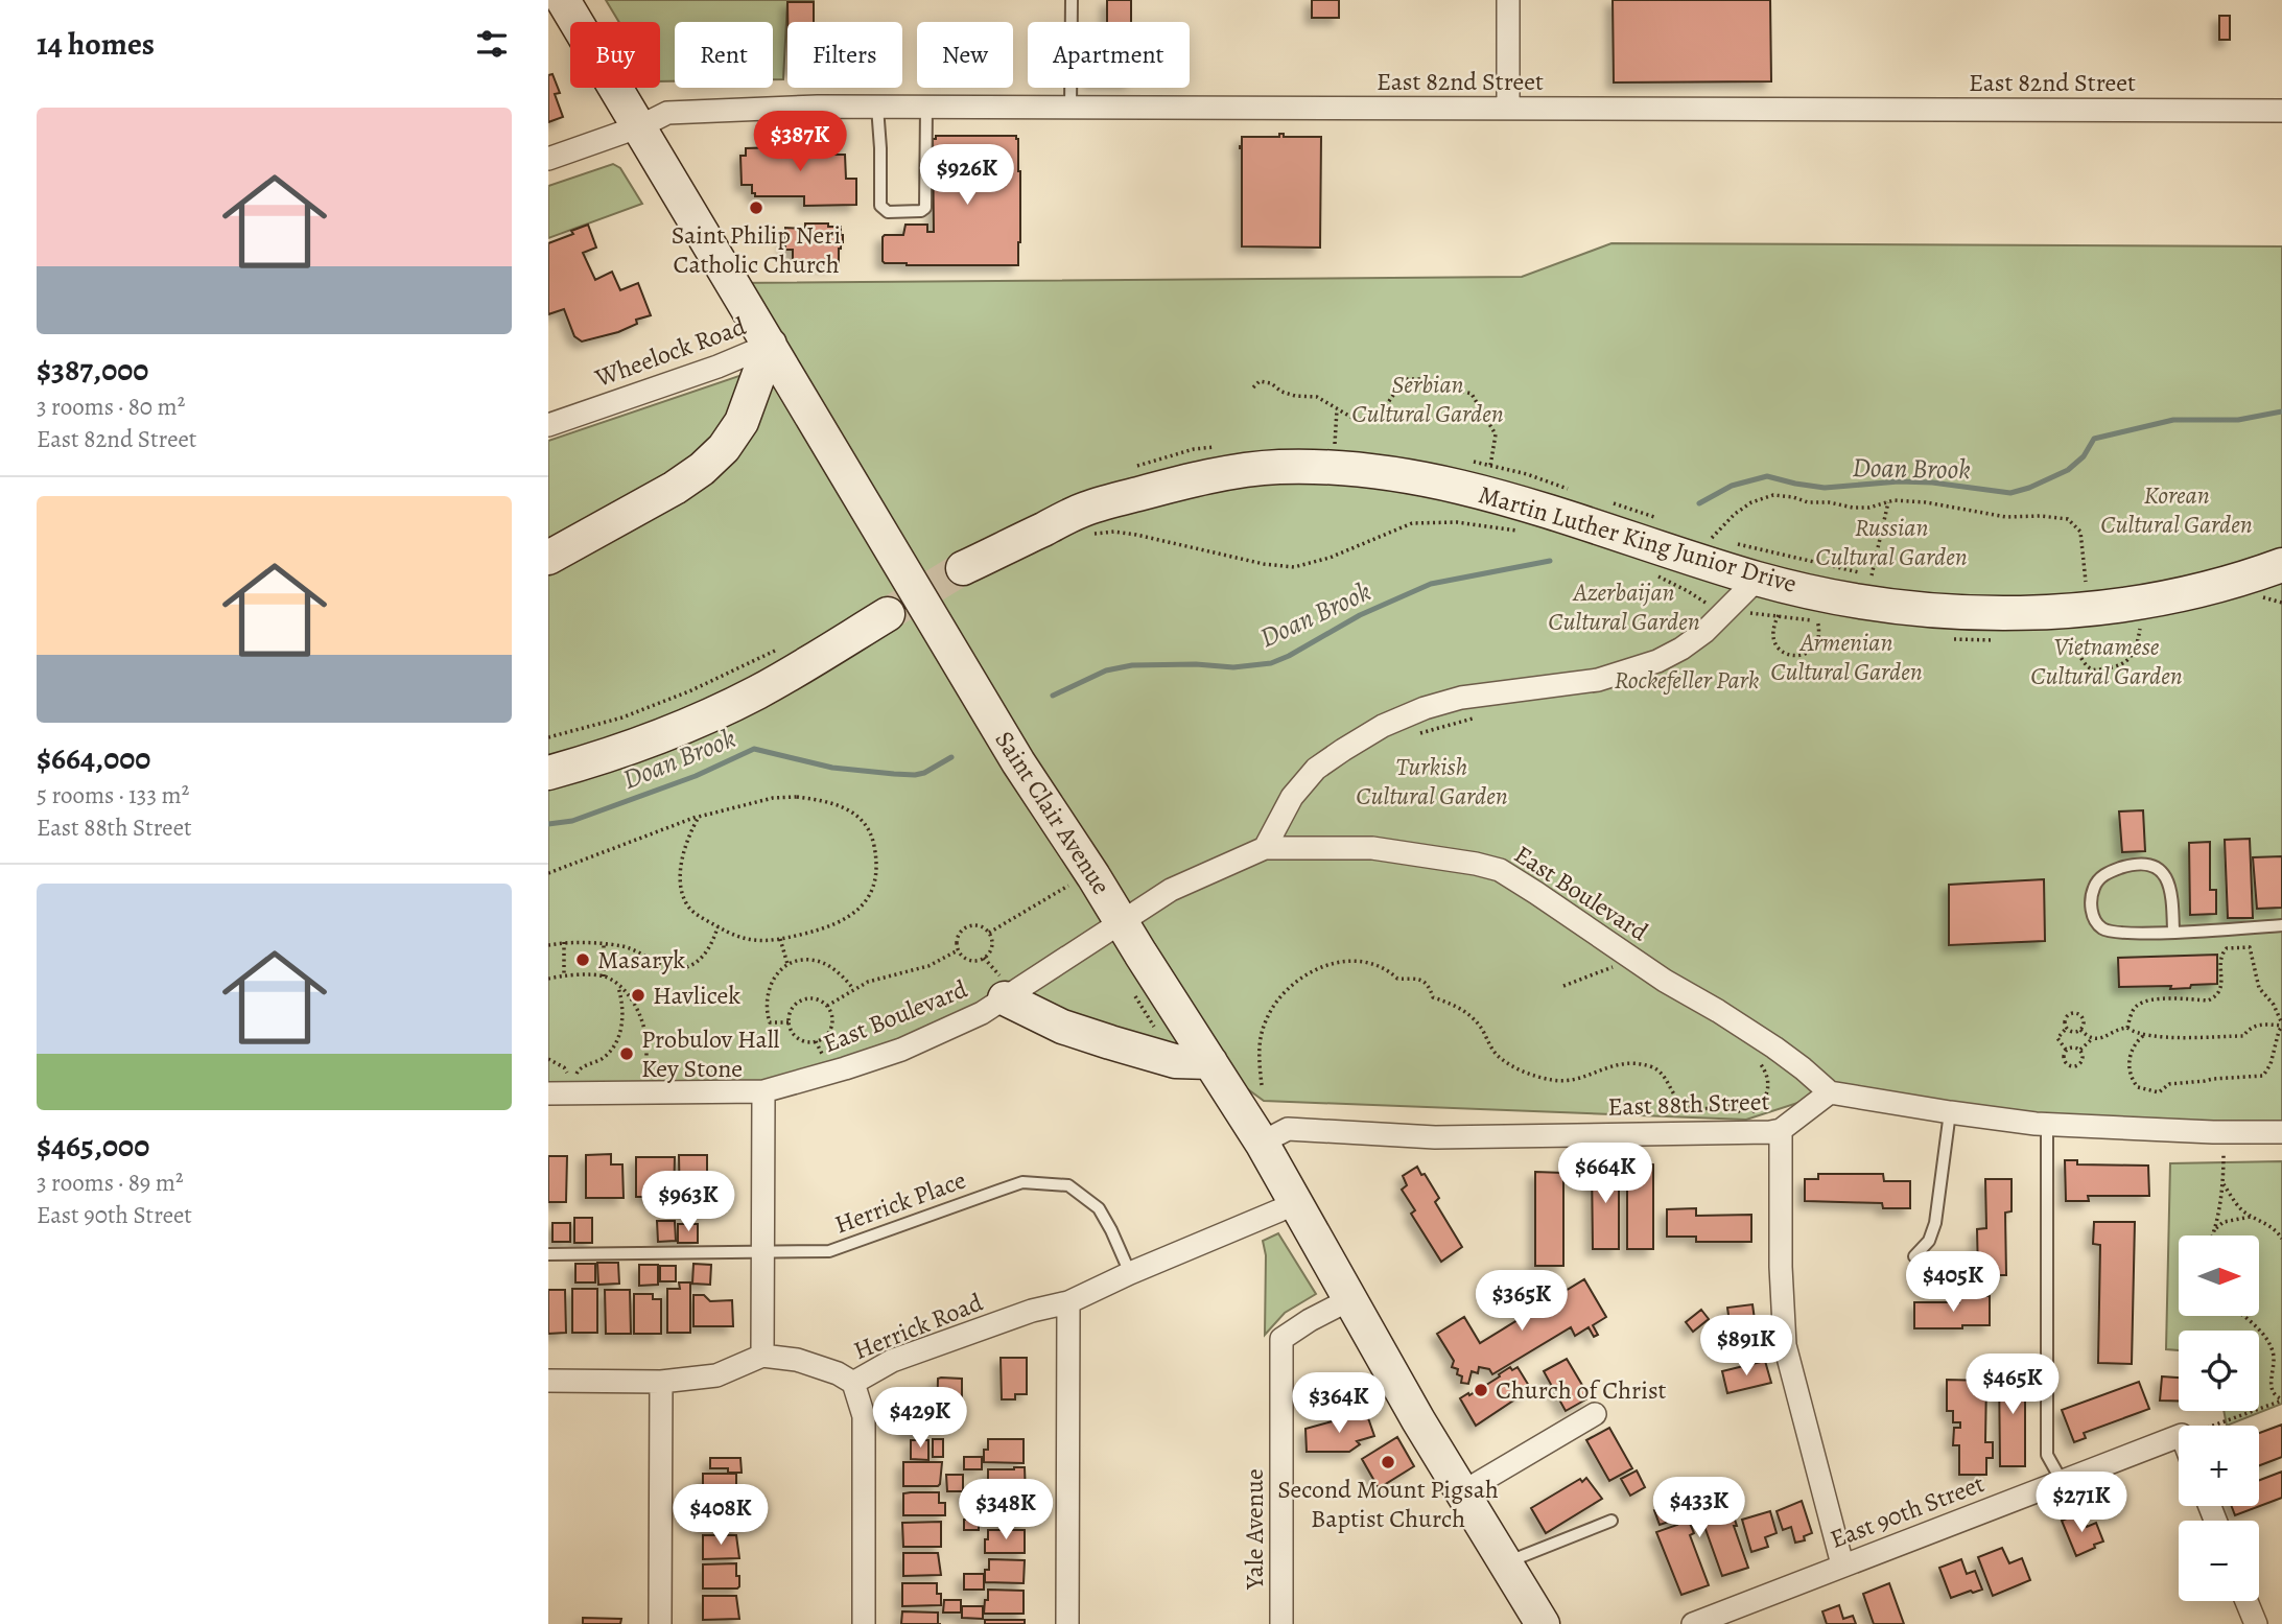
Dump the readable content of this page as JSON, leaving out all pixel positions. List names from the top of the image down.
{
  "streets": {
    "main road": ["Martin Luther King Junior Drive", "Saint Clair Avenue"],
    "street": [
      "East 82nd Street",
      "Wheelock Road",
      "East Boulevard",
      "East 88th Street",
      "Herrick Road",
      "East 90th Street",
      "Yale Avenue"
    ],
    "lane": ["Herrick Place"]
  },
  "crossings": [
    ["East 82nd Street", "Saint Clair Avenue"],
    ["Wheelock Road", "Saint Clair Avenue"],
    ["Saint Clair Avenue", "East Boulevard"],
    ["Saint Clair Avenue", "East 88th Street"],
    ["Saint Clair Avenue", "Herrick Road"],
    ["Saint Clair Avenue", "Yale Avenue"],
    ["East Boulevard", "East 88th Street"],
    ["Herrick Place", "Herrick Road"]
  ],
  "water": ["Doan Brook"],
  "parks": [
    "Serbian Cultural Garden",
    "Korean Cultural Garden",
    "Russian Cultural Garden",
    "Azerbaijan Cultural Garden",
    "Armenian Cultural Garden",
    "Vietnamese Cultural Garden",
    "Rockefeller Park",
    "Turkish Cultural Garden"
  ],
  "places": [
    "Saint Philip Neri Catholic Church",
    "Masaryk",
    "Havlicek",
    "Probulov Hall Key Stone",
    "Church of Christ",
    "Second Mount Pigsah Baptist Church"
  ],
  "north": "right",
  "page": {
    "heading": "14 homes",
    "chip": [
      "Buy",
      "Rent",
      "Filters",
      "New",
      "Apartment"
    ],
    "list": [
      {
        "name": "$387,000",
        "note": "3 rooms · 80 m² · East 82nd Street"
      },
      {
        "name": "$664,000",
        "note": "5 rooms · 133 m² · East 88th Street"
      },
      {
        "name": "$465,000",
        "note": "3 rooms · 89 m² · East 90th Street"
      }
    ],
    "price": [
      "$387K",
      "$926K",
      "$664K",
      "$963K",
      "$405K",
      "$365K",
      "$891K",
      "$465K",
      "$364K",
      "$429K",
      "$271K",
      "$433K",
      "$348K",
      "$408K"
    ],
    "map_buttons": ["+", "−"]
  }
}
